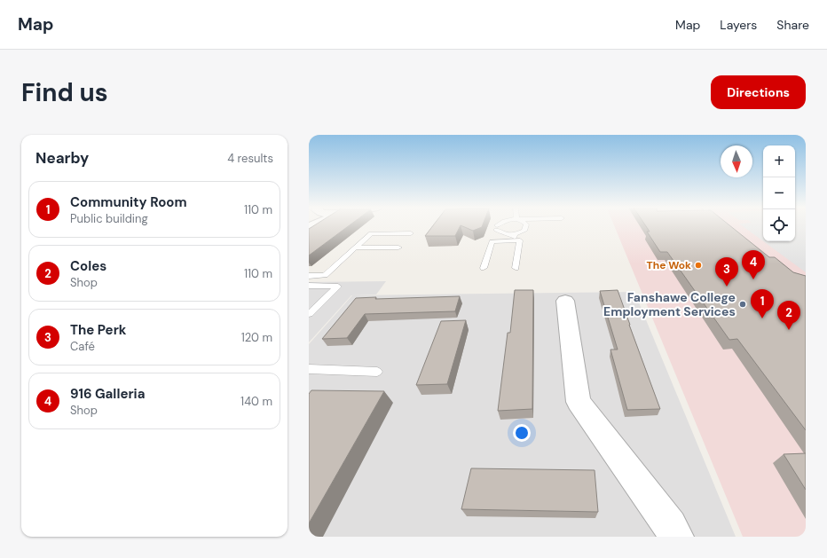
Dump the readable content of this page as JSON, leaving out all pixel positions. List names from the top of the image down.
{
  "places": ["The Wok", "Fanshawe College Employment Services"],
  "north": "bottom",
  "page": {
    "header": "Map",
    "nav": ["Map", "Layers", "Share"],
    "buttons": "Directions",
    "title": "Find us",
    "heading": ["Nearby", "4 results"],
    "map_buttons": ["+", "−"],
    "list": [
      {
        "mark": "1",
        "name": "Community Room",
        "note": "Public building",
        "value": "110 m"
      },
      {
        "mark": "2",
        "name": "Coles",
        "note": "Shop",
        "value": "110 m"
      },
      {
        "mark": "3",
        "name": "The Perk",
        "note": "Café",
        "value": "120 m"
      },
      {
        "mark": "4",
        "name": "916 Galleria",
        "note": "Shop",
        "value": "140 m"
      }
    ],
    "pins": [
      "4",
      "3",
      "1",
      "2"
    ]
  }
}
